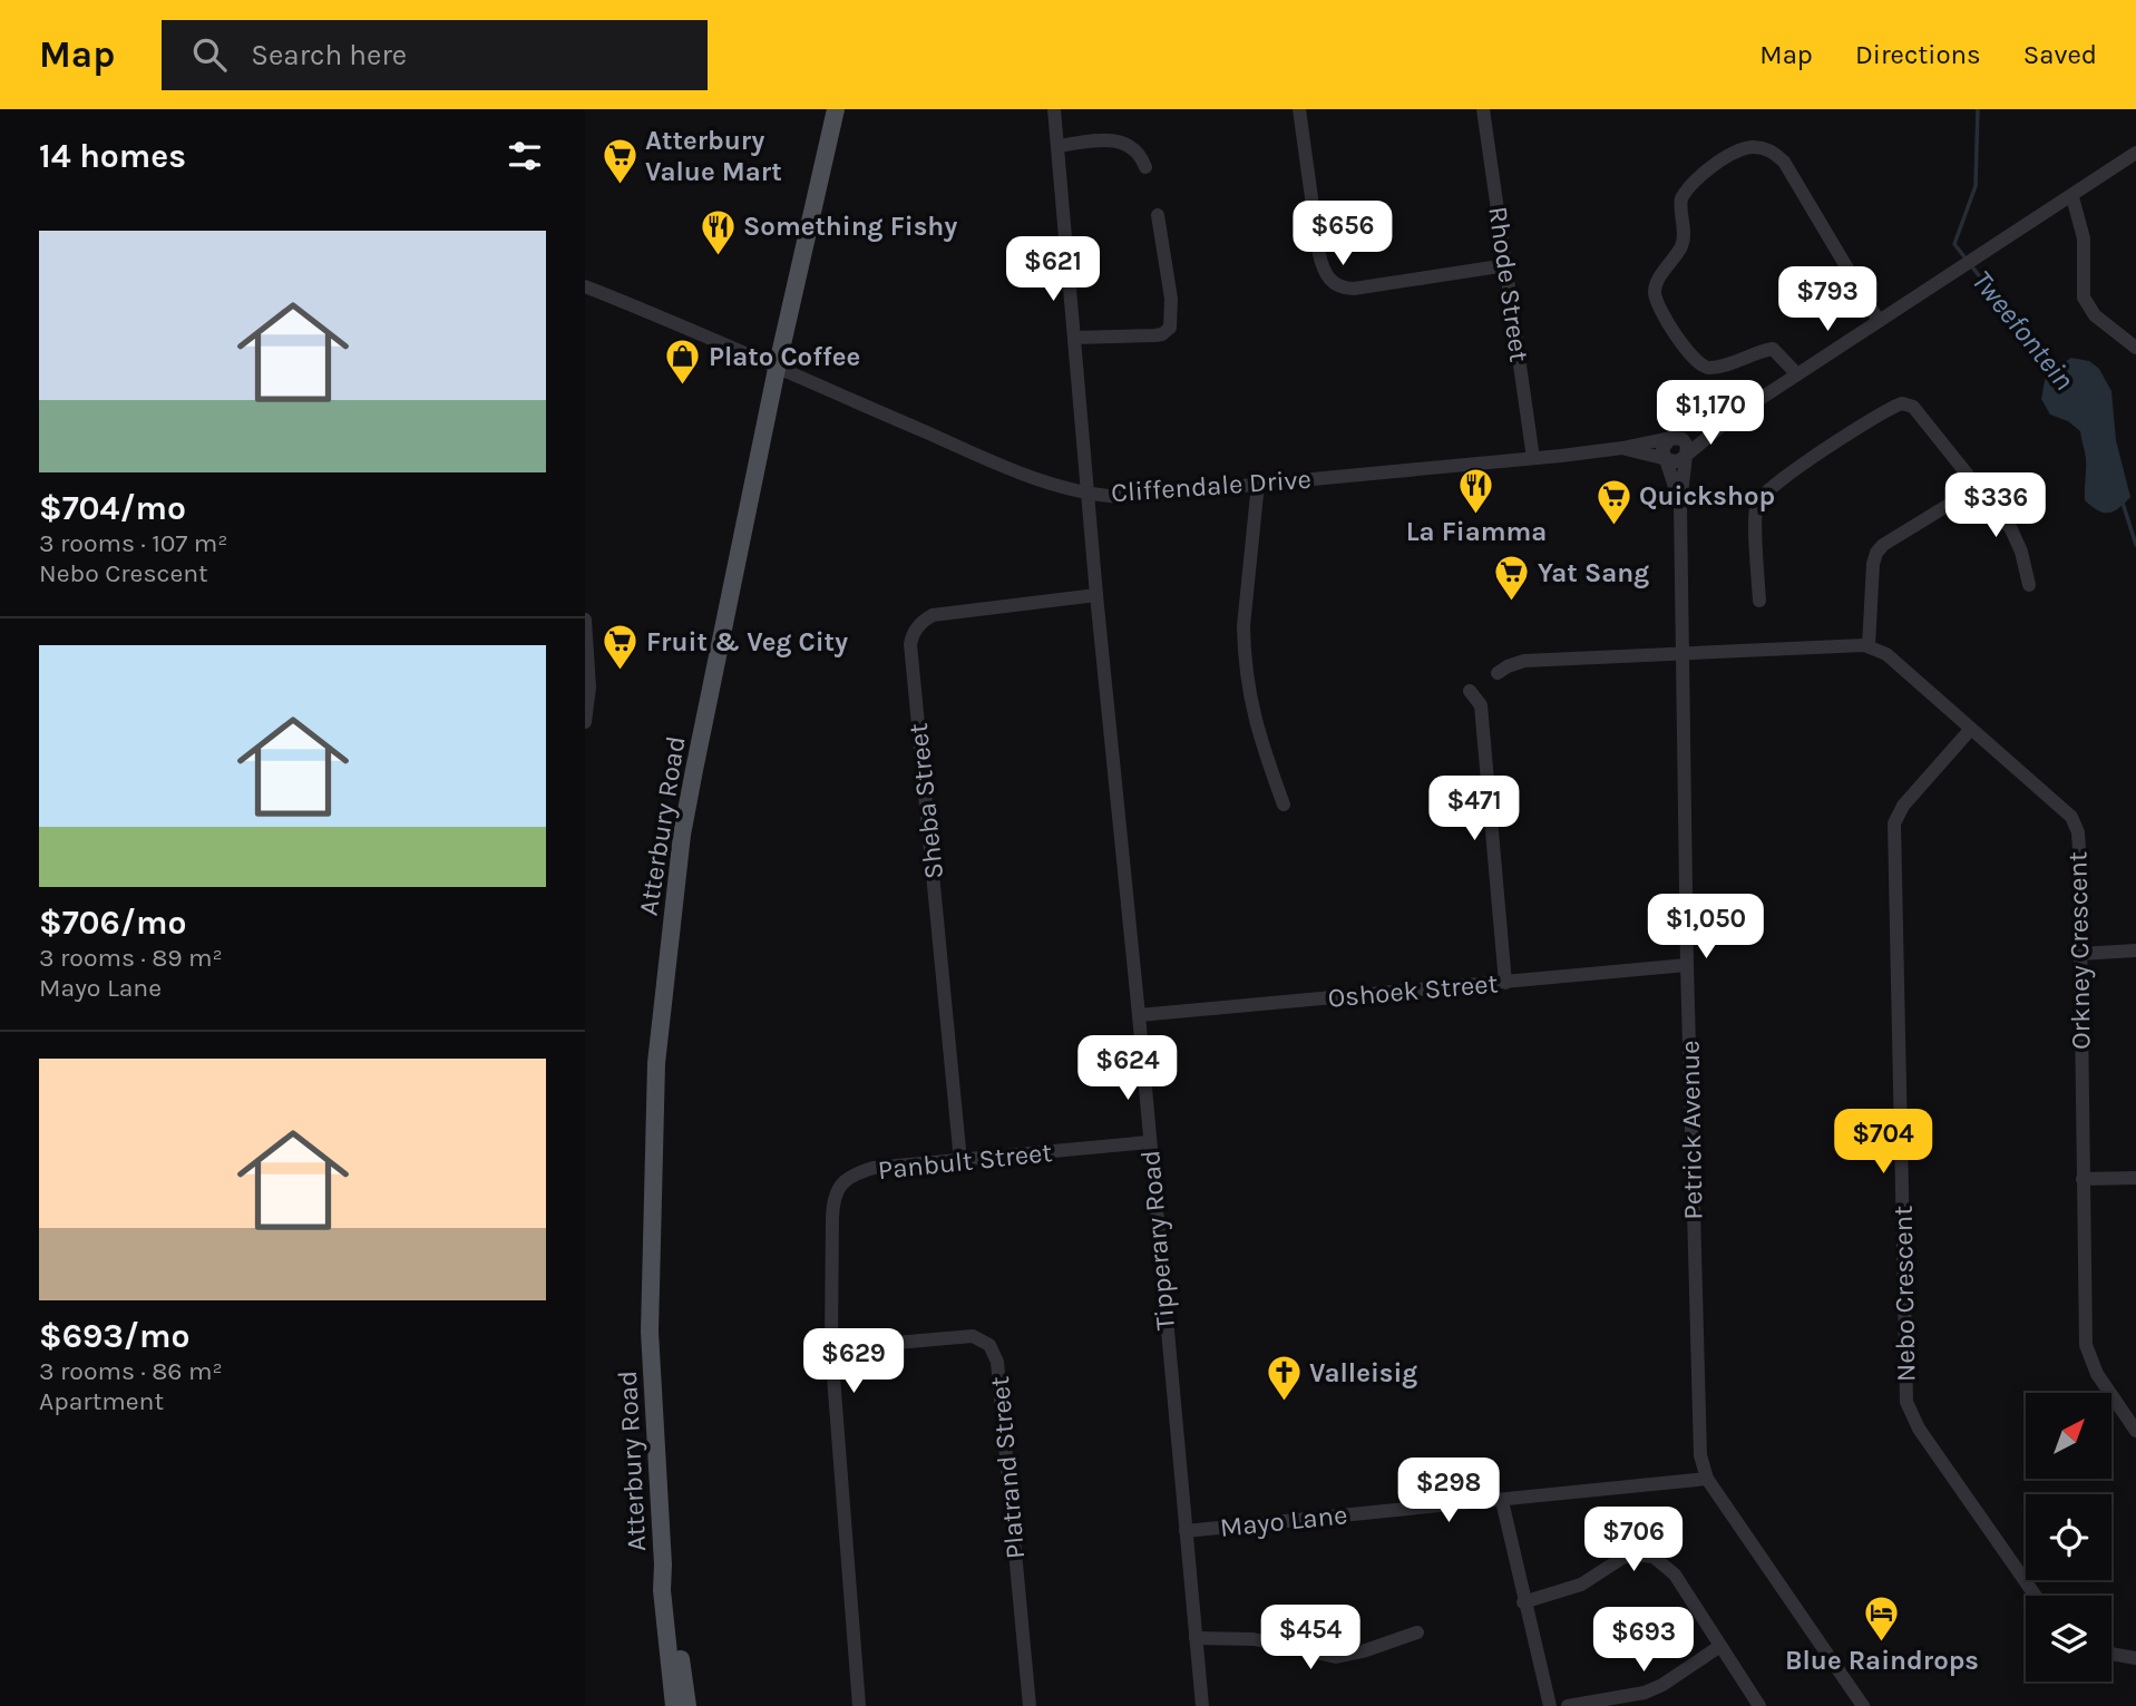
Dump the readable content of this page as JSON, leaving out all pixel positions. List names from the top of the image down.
{
  "streets": {
    "main road": ["Atterbury Road"],
    "street": [
      "Rhode Street",
      "Cliffendale Drive",
      "Sheba Street",
      "Orkney Crescent",
      "Oshoek Street",
      "Petrick Avenue",
      "Panbult Street",
      "Tipperary Road",
      "Nebo Crescent",
      "Platrand Street",
      "Mayo Lane"
    ]
  },
  "crossings": [
    ["Rhode Street", "Cliffendale Drive"],
    ["Cliffendale Drive", "Atterbury Road"],
    ["Cliffendale Drive", "Petrick Avenue"],
    ["Cliffendale Drive", "Tipperary Road"],
    ["Sheba Street", "Panbult Street"],
    ["Sheba Street", "Tipperary Road"],
    ["Orkney Crescent", "Nebo Crescent"],
    ["Oshoek Street", "Petrick Avenue"],
    ["Oshoek Street", "Tipperary Road"],
    ["Petrick Avenue", "Mayo Lane"],
    ["Panbult Street", "Tipperary Road"],
    ["Panbult Street", "Platrand Street"],
    ["Tipperary Road", "Mayo Lane"]
  ],
  "water": ["Tweefontein"],
  "places": {
    "supermarket": [
      "Atterbury Value Mart",
      "Quickshop",
      "Yat Sang",
      "Fruit & Veg City"
    ],
    "restaurant": ["Something Fishy", "La Fiamma"],
    "shop": ["Plato Coffee"],
    "church": ["Valleisig"],
    "hotel": ["Blue Raindrops"]
  },
  "north": "top right",
  "page": {
    "header": "Map",
    "search": "Search here",
    "nav": ["Map", "Directions", "Saved"],
    "heading": "14 homes",
    "price": [
      "$656",
      "$621",
      "$793",
      "$1,170",
      "$336",
      "$471",
      "$1,050",
      "$624",
      "$704",
      "$629",
      "$298",
      "$706",
      "$454",
      "$693"
    ],
    "list": [
      {
        "name": "$704/mo",
        "note": "3 rooms · 107 m² · Nebo Crescent"
      },
      {
        "name": "$706/mo",
        "note": "3 rooms · 89 m² · Mayo Lane"
      },
      {
        "name": "$693/mo",
        "note": "3 rooms · 86 m² · Apartment"
      }
    ]
  }
}
